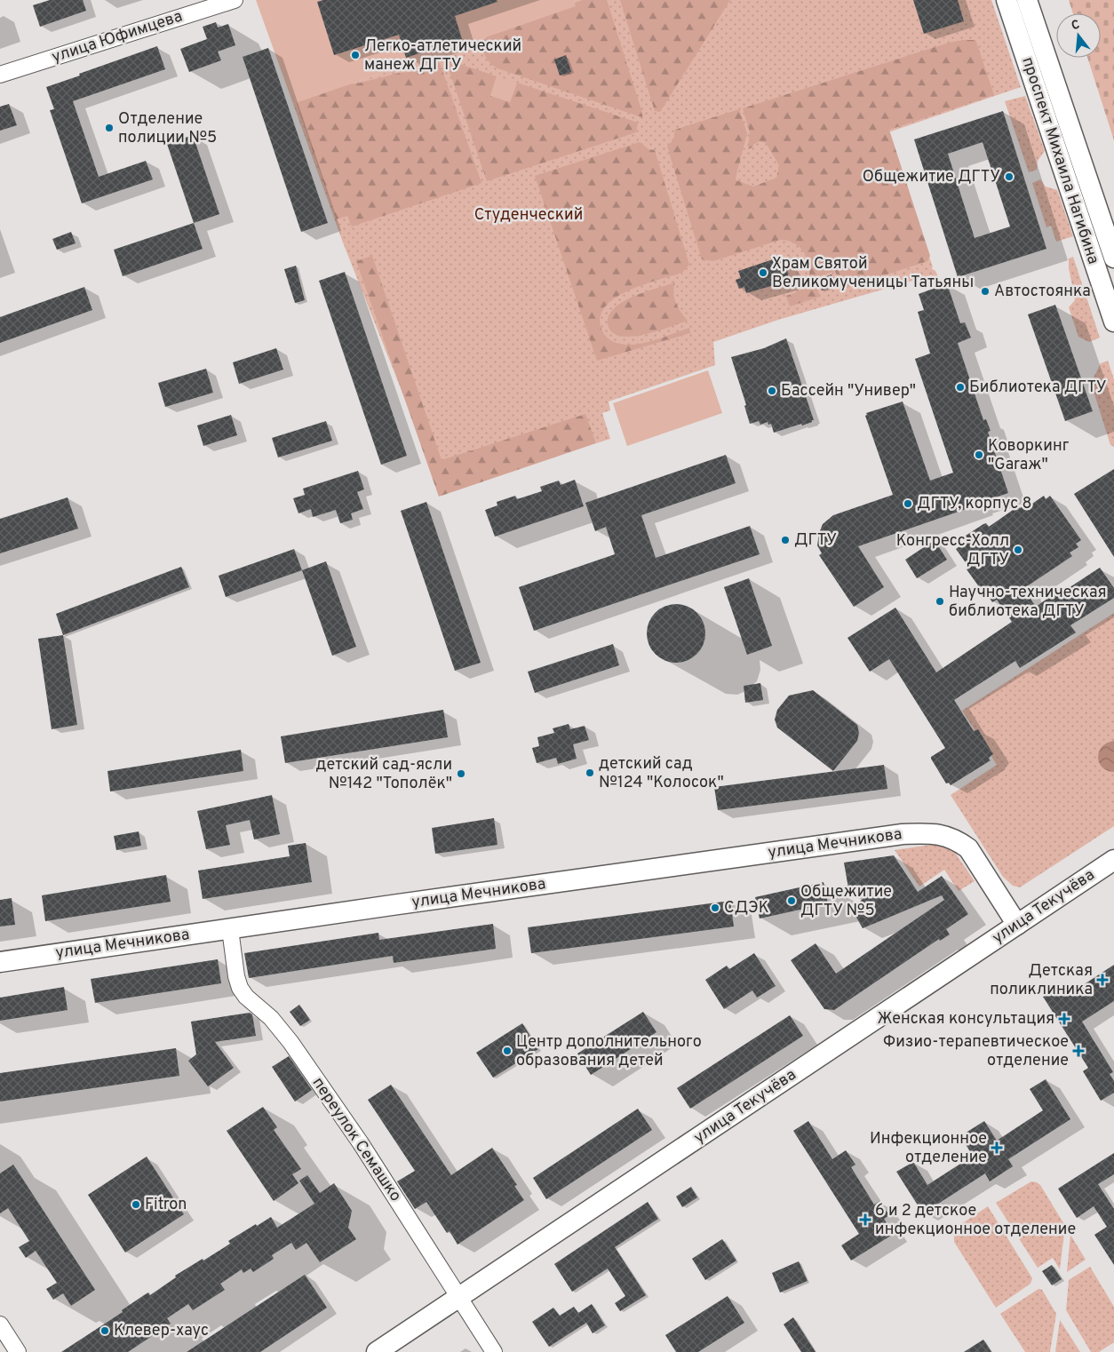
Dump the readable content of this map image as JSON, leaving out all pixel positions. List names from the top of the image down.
{
  "streets": {
    "main road": ["проспект Михаила Нагибина", "улица Мечникова", "улица Текучёва"],
    "street": ["улица Юфимцева", "переулок Семашко"]
  },
  "crossings": [
    ["улица Мечникова", "улица Текучёва"],
    ["улица Мечникова", "переулок Семашко"],
    ["улица Текучёва", "переулок Семашко"]
  ],
  "parks": ["Студенческий"],
  "places": {
    "other": [
      "Легко-атлетический манеж ДГТУ",
      "Отделение полиции №5",
      "Общежитие ДГТУ",
      "Храм Святой Великомученицы Татьяны",
      "Автостоянка",
      "Библиотека ДГТУ",
      "Бассейн \"Универ\"",
      "Коворкинг \"Gаraж\"",
      "ДГТУ, корпус 8",
      "ДГТУ",
      "Конгресс-Холл ДГТУ",
      "Научно-техническая библиотека ДГТУ",
      "детский сад №124 \"Колосок\"",
      "детский сад-ясли №142 \"Тополёк\"",
      "Общежитие ДГТУ №5",
      "СДЭК",
      "Центр дополнительного образования детей",
      "Fitron",
      "Клевер-хаус"
    ],
    "health": [
      "Детская поликлиника",
      "Женская консультация",
      "Физио-терапевтическое отделение",
      "Инфекционное отделение",
      "6 и 2 детское инфекционное отделение"
    ]
  },
  "north": "top"
}
